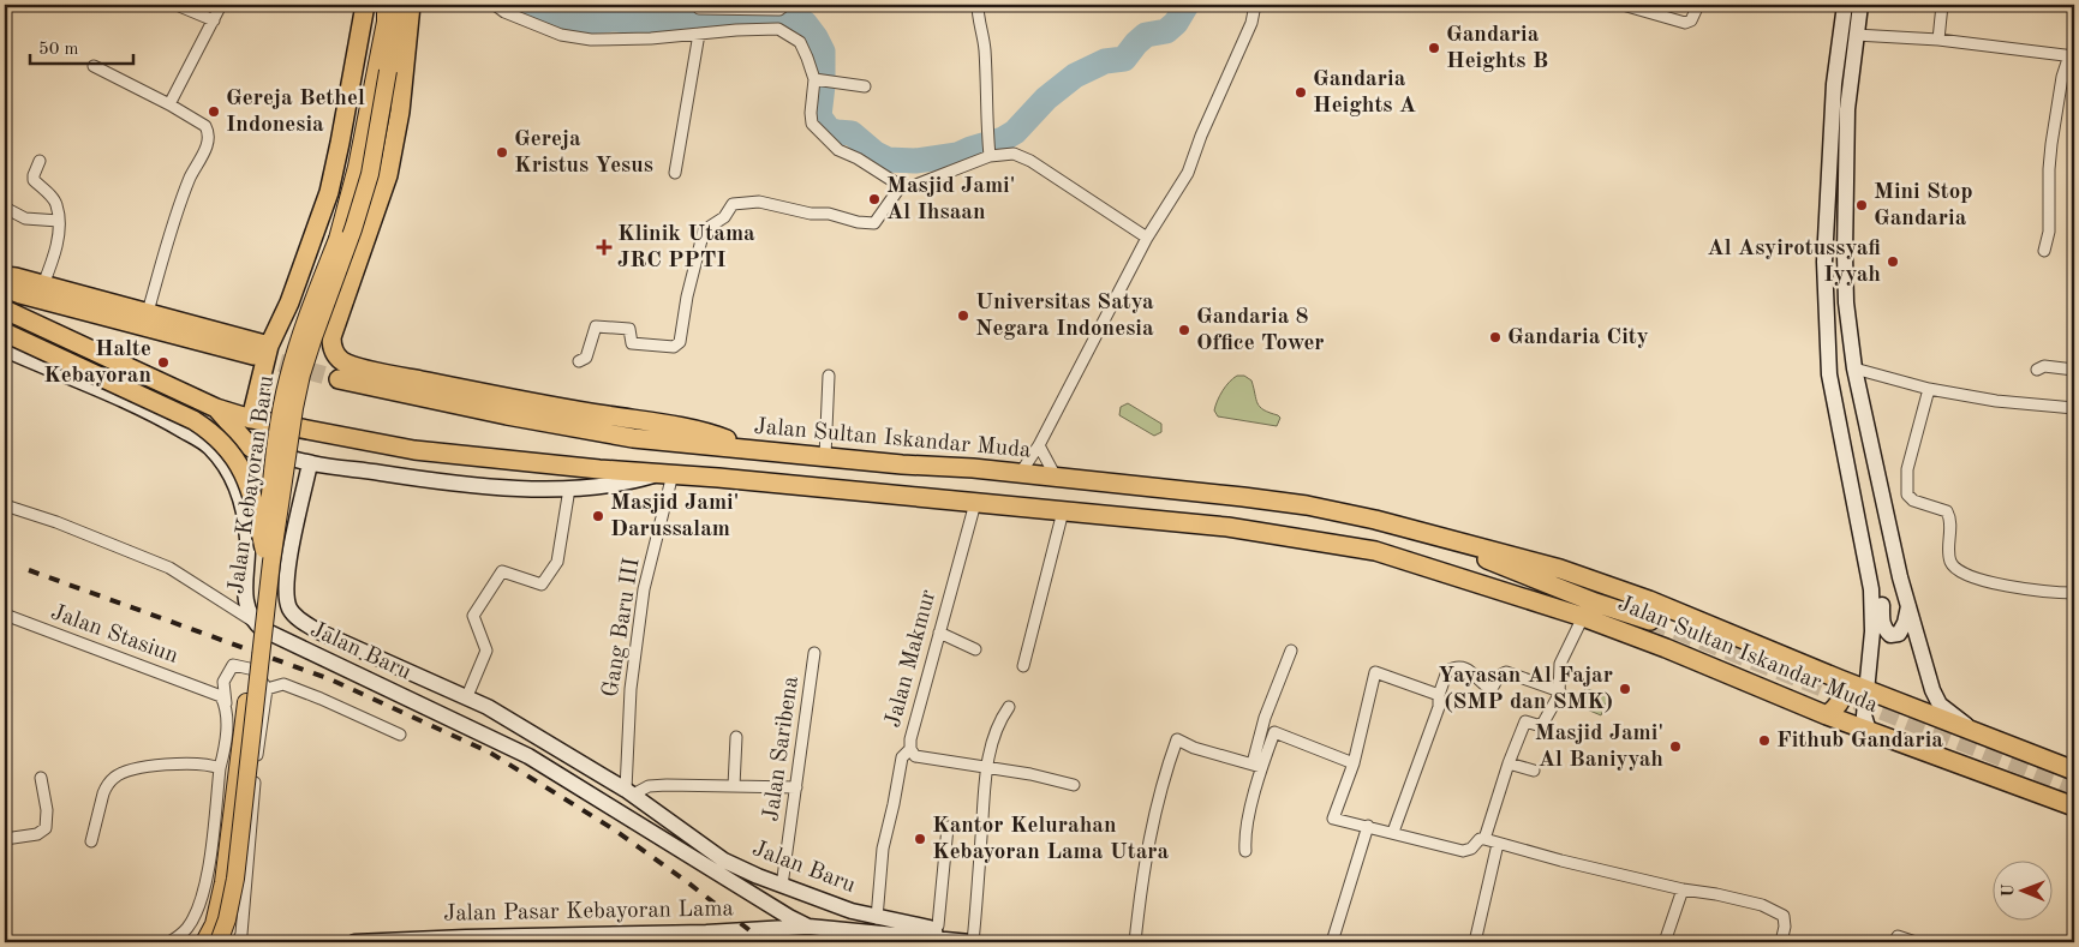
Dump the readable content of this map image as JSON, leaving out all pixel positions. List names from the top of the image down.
{
  "streets": {
    "highway": ["Jalan Sultan Iskandar Muda"],
    "main road": ["Jalan Kebayoran Baru", "Jalan Baru", "Jalan Pasar Kebayoran Lama"],
    "street": [
      "Gang Baru III",
      "Jalan Stasiun",
      "Jalan Makmur",
      "Jalan Saribena"
    ]
  },
  "crossings": [
    ["Jalan Sultan Iskandar Muda", "Gang Baru III"],
    ["Jalan Sultan Iskandar Muda", "Jalan Baru"],
    ["Jalan Sultan Iskandar Muda", "Jalan Makmur"],
    ["Gang Baru III", "Jalan Baru"],
    ["Jalan Baru", "Jalan Saribena"],
    ["Jalan Baru", "Jalan Pasar Kebayoran Lama"]
  ],
  "places": {
    "other": [
      "Gandaria Heights B",
      "Gandaria Heights A",
      "Gereja Bethel Indonesia",
      "Gereja Kristus Yesus",
      "Masjid Jami' Al Ihsaan",
      "Mini Stop Gandaria",
      "Al Asyirotussyafi Iyyah",
      "Universitas Satya Negara Indonesia",
      "Gandaria 8 Office Tower",
      "Gandaria City",
      "Halte Kebayoran",
      "Masjid Jami' Darussalam",
      "Yayasan Al Fajar (SMP dan SMK)",
      "Fithub Gandaria",
      "Masjid Jami' Al Baniyyah",
      "Kantor Kelurahan Kebayoran Lama Utara"
    ],
    "health": ["Klinik Utama JRC PPTI"]
  },
  "scale_bar": "50 m",
  "north": "left"
}
